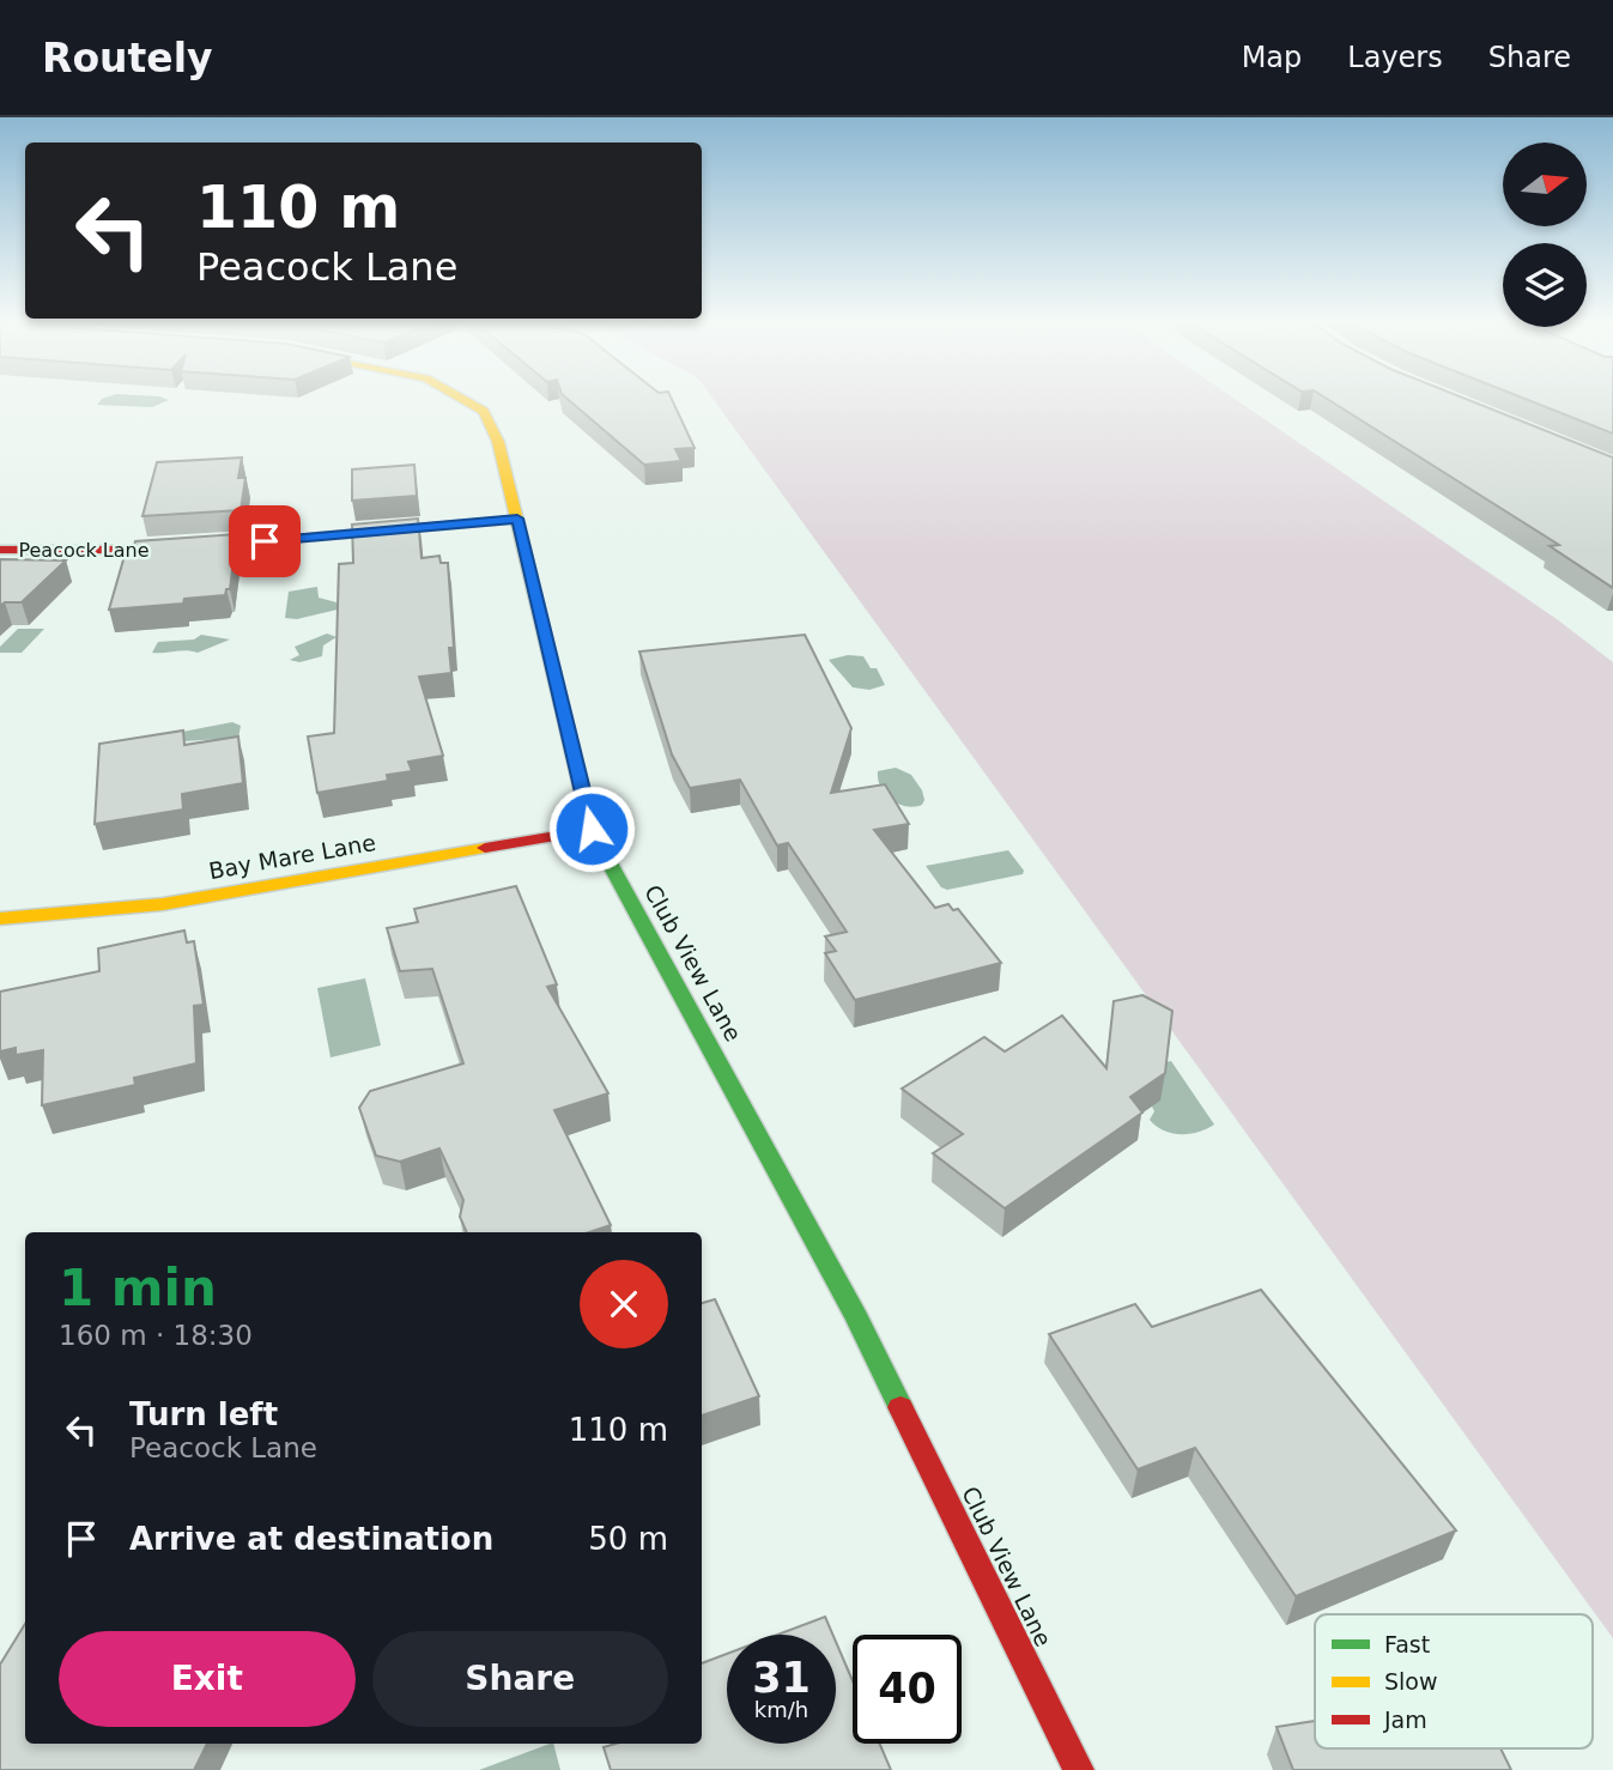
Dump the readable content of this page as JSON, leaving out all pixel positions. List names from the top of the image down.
{
  "streets": {
    "street": ["Peacock Lane", "Bay Mare Lane", "Club View Lane"]
  },
  "crossings": [
    ["Peacock Lane", "Club View Lane"],
    ["Bay Mare Lane", "Club View Lane"]
  ],
  "legend": ["Fast", "Slow", "Jam"],
  "north": "right",
  "page": {
    "header": "Routely",
    "nav": ["Map", "Layers", "Share"],
    "turn": ["110 m", "Peacock Lane"],
    "heading": ["1 min", "160 m · 18:30"],
    "list": [
      {
        "name": "Turn left",
        "note": "Peacock Lane",
        "value": "110 m"
      },
      {
        "name": "Arrive at destination",
        "value": "50 m"
      }
    ],
    "buttons": ["Exit", "Share"],
    "speed": "31 km/h",
    "limit": "40"
  }
}
